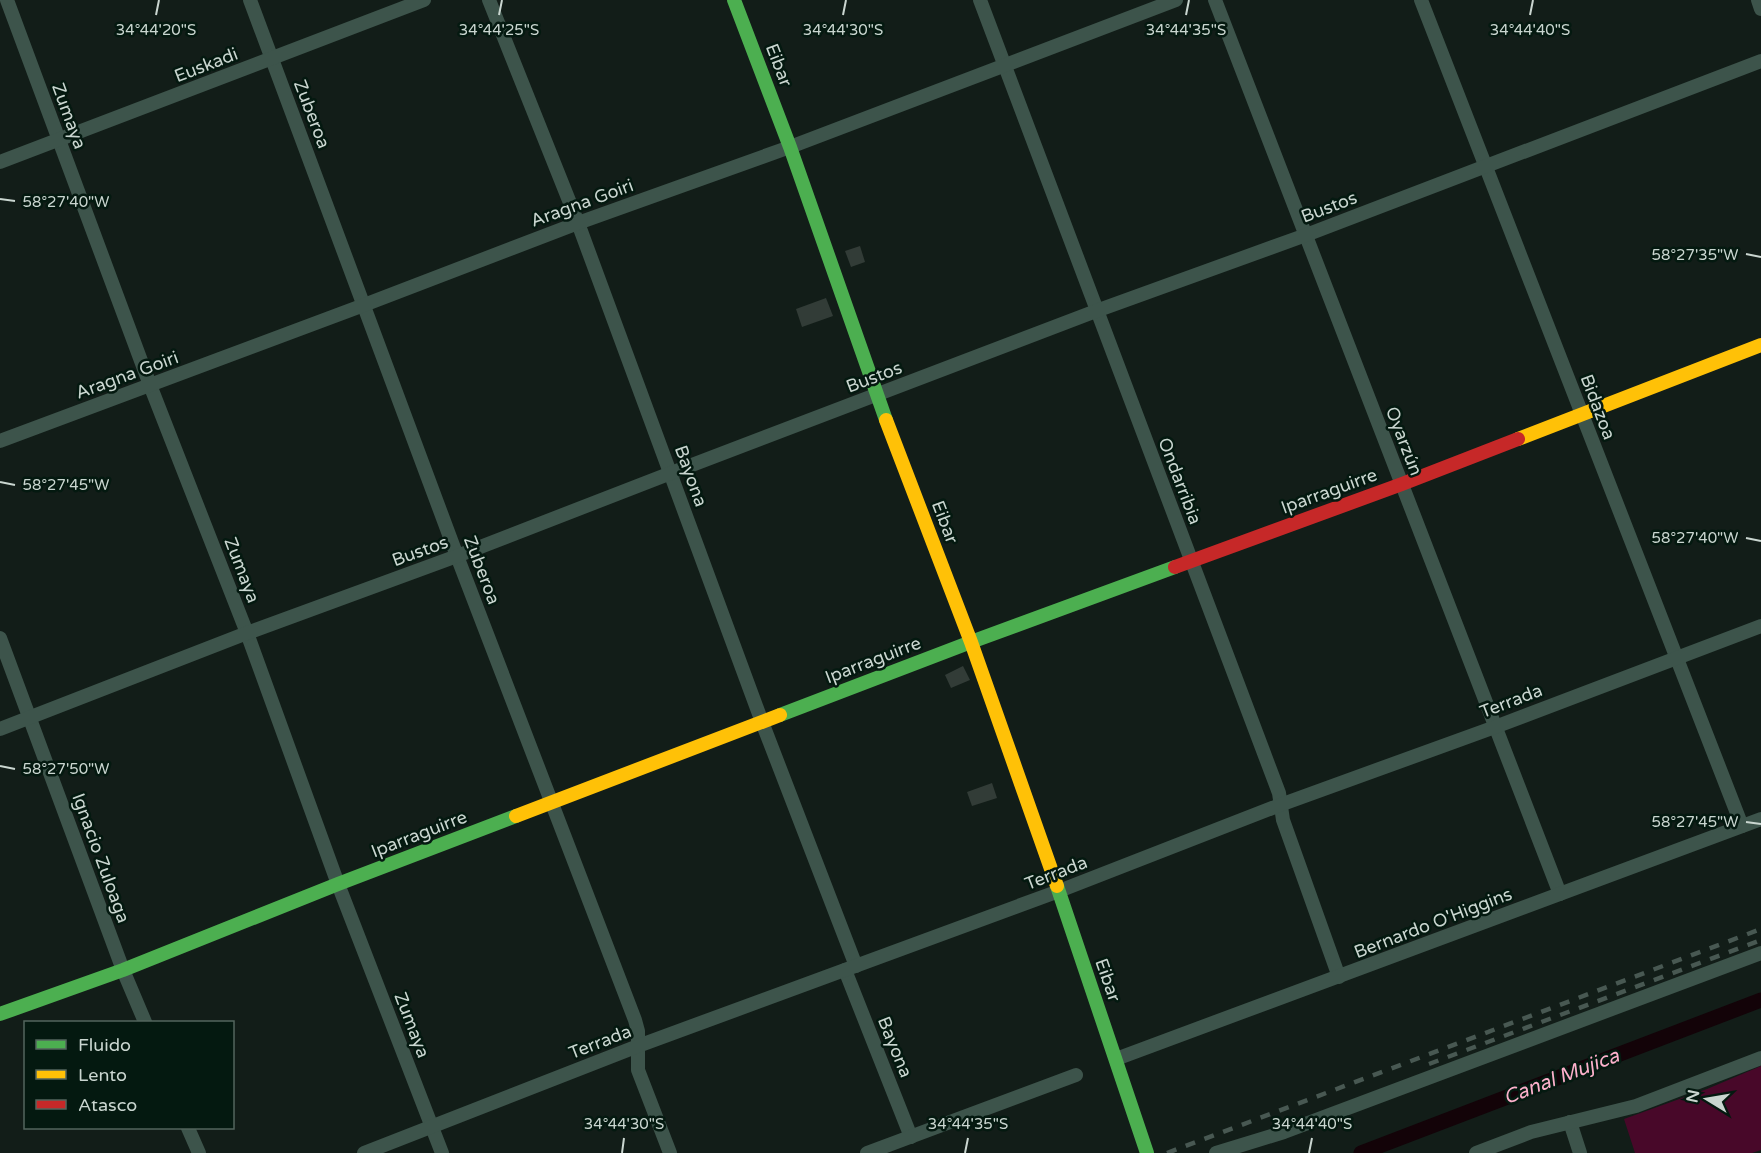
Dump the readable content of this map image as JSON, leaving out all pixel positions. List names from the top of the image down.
{
  "streets": {
    "street": [
      "Euskadi",
      "Eibar",
      "Zuberoa",
      "Zumaya",
      "Aragna Goiri",
      "Bustos",
      "Bidazoa",
      "Oyarzún",
      "Bayona",
      "Ondarribia",
      "Iparraguirre",
      "Terrada",
      "Ignacio Zuloaga",
      "Bernardo O'Higgins"
    ]
  },
  "crossings": [
    ["Euskadi", "Zuberoa"],
    ["Euskadi", "Zumaya"],
    ["Eibar", "Aragna Goiri"],
    ["Eibar", "Bustos"],
    ["Eibar", "Iparraguirre"],
    ["Eibar", "Terrada"],
    ["Eibar", "Bernardo O'Higgins"],
    ["Zuberoa", "Aragna Goiri"],
    ["Zuberoa", "Bustos"],
    ["Zuberoa", "Iparraguirre"],
    ["Zuberoa", "Terrada"],
    ["Zumaya", "Aragna Goiri"],
    ["Zumaya", "Bustos"],
    ["Zumaya", "Iparraguirre"],
    ["Zumaya", "Terrada"],
    ["Aragna Goiri", "Bayona"],
    ["Aragna Goiri", "Ondarribia"],
    ["Bustos", "Bidazoa"],
    ["Bustos", "Oyarzún"],
    ["Bustos", "Bayona"],
    ["Bustos", "Ondarribia"],
    ["Bustos", "Ignacio Zuloaga"],
    ["Bidazoa", "Iparraguirre"],
    ["Bidazoa", "Terrada"],
    ["Bidazoa", "Bernardo O'Higgins"],
    ["Oyarzún", "Iparraguirre"],
    ["Oyarzún", "Terrada"],
    ["Oyarzún", "Bernardo O'Higgins"],
    ["Bayona", "Iparraguirre"],
    ["Bayona", "Terrada"],
    ["Ondarribia", "Iparraguirre"],
    ["Ondarribia", "Terrada"],
    ["Ondarribia", "Bernardo O'Higgins"],
    ["Iparraguirre", "Ignacio Zuloaga"]
  ],
  "water": ["Canal Mujica"],
  "legend": ["Fluido", "Lento", "Atasco"],
  "north": "left",
  "coordinates": [
    "34°44'20\"S",
    "34°44'25\"S",
    "34°44'30\"S",
    "34°44'35\"S",
    "34°44'40\"S",
    "58°27'40\"W",
    "58°27'35\"W",
    "58°27'45\"W",
    "58°27'50\"W"
  ]
}
